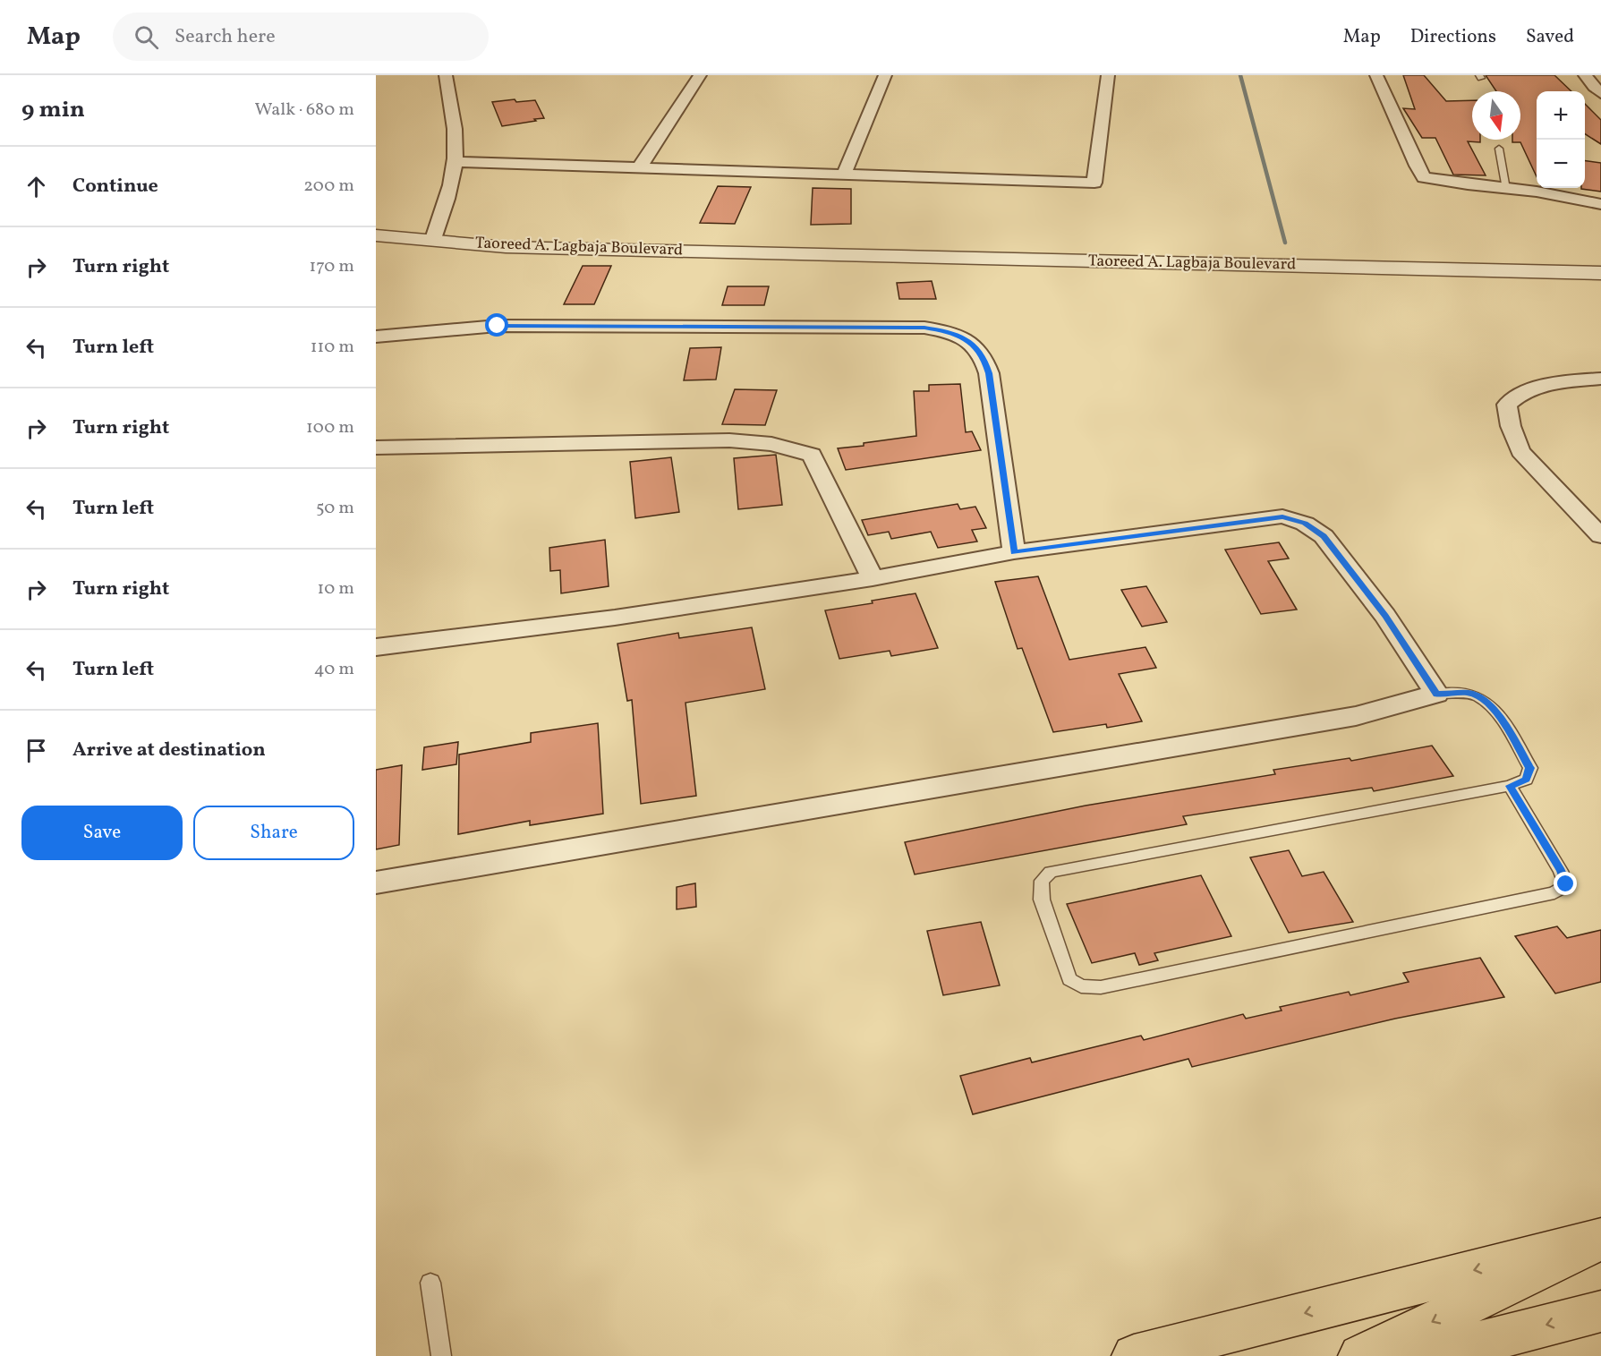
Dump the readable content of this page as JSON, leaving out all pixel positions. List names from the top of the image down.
{
  "streets": {
    "street": ["Taoreed A. Lagbaja Boulevard"]
  },
  "north": "bottom",
  "page": {
    "header": "Map",
    "search": "Search here",
    "nav": ["Map", "Directions", "Saved"],
    "heading": ["9 min", "Walk · 680 m"],
    "map_buttons": ["+", "−"],
    "list": [
      ["Continue", "200 m"],
      ["Turn right", "170 m"],
      ["Turn left", "110 m"],
      ["Turn right", "100 m"],
      ["Turn left", "50 m"],
      ["Turn right", "10 m"],
      ["Turn left", "40 m"],
      "Arrive at destination"
    ],
    "buttons": ["Save", "Share"]
  }
}
